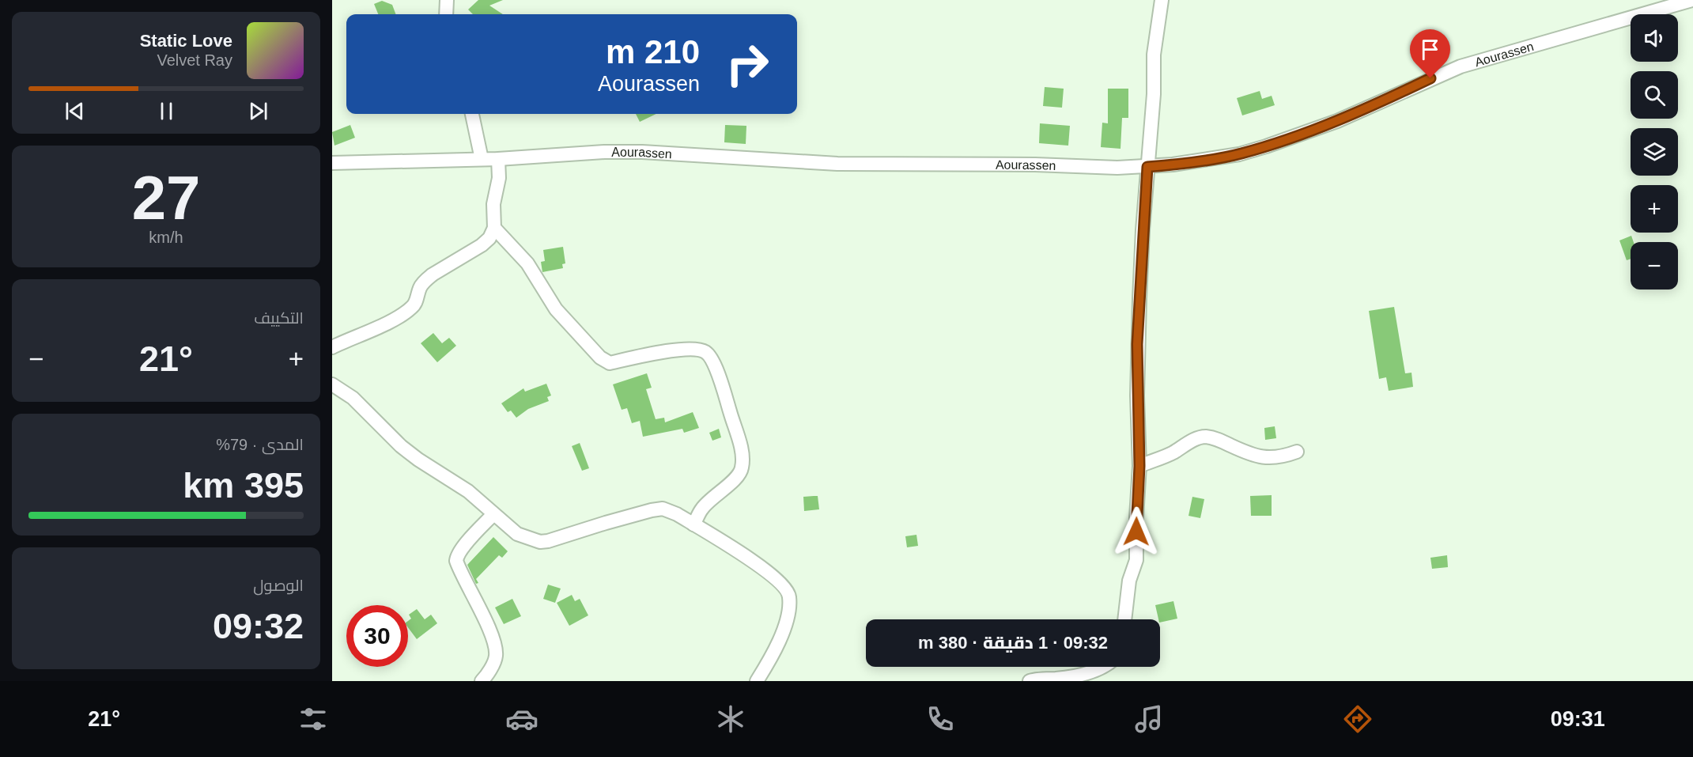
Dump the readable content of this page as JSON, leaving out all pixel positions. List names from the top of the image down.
{
  "streets": {
    "street": ["Aourassen"]
  },
  "page": {
    "map_buttons": ["+", "−"],
    "turn": ["210 m", "Aourassen"],
    "song": ["Static Love", "Velvet Ray"],
    "tile": [
      ["27", "km/h"],
      "التكييف",
      ["المدى · 79%", "395 km"],
      ["الوصول", "09:32"]
    ],
    "heat": ["−", "21°", "+"],
    "limit": "30",
    "trip": "09:32 · 1 دقيقة · 380 m",
    "tabs": ["09:31", "21°"]
  }
}
